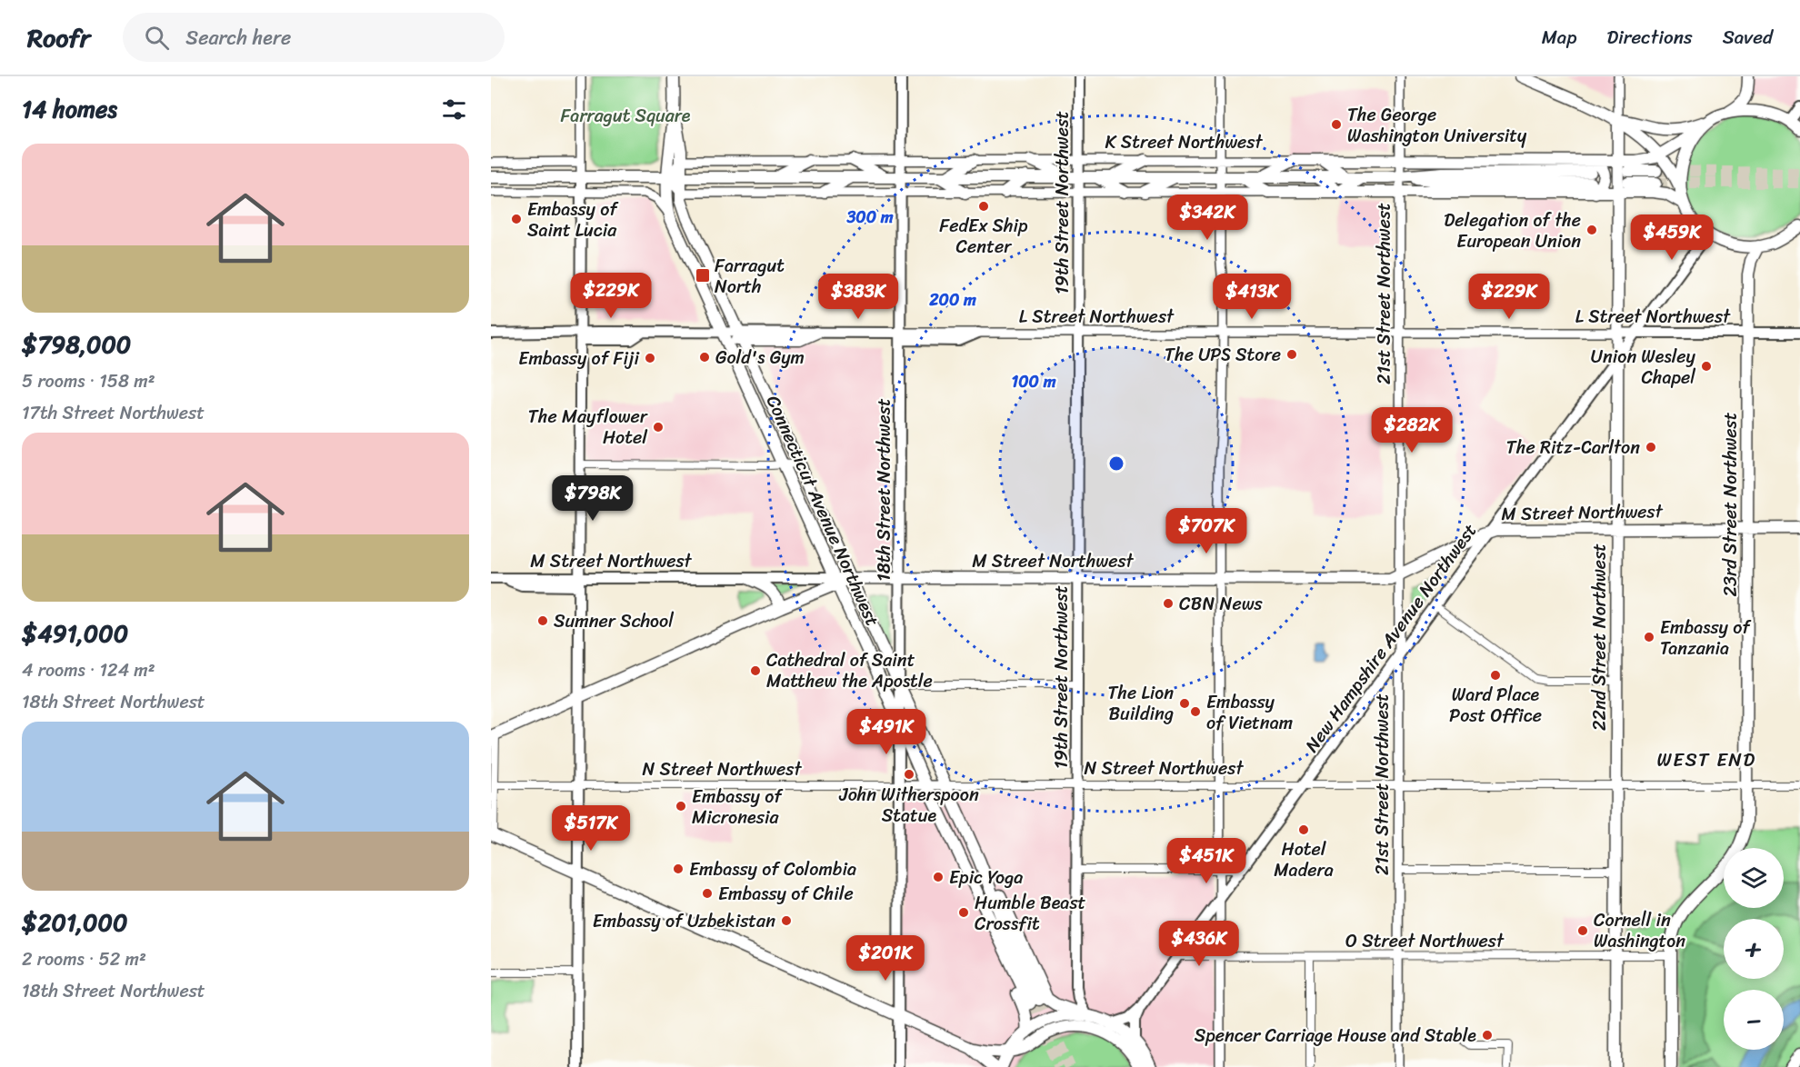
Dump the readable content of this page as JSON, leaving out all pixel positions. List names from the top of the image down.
{
  "streets": {
    "main road": [
      "K Street Northwest",
      "19th Street Northwest",
      "L Street Northwest",
      "18th Street Northwest",
      "23rd Street Northwest",
      "Connecticut Avenue Northwest",
      "M Street Northwest",
      "22nd Street Northwest",
      "New Hampshire Avenue Northwest"
    ],
    "street": ["21st Street Northwest", "N Street Northwest", "O Street Northwest"]
  },
  "crossings": [
    ["K Street Northwest", "19th Street Northwest"],
    ["K Street Northwest", "21st Street Northwest"],
    ["K Street Northwest", "18th Street Northwest"],
    ["K Street Northwest", "Connecticut Avenue Northwest"],
    ["K Street Northwest", "22nd Street Northwest"],
    ["19th Street Northwest", "L Street Northwest"],
    ["19th Street Northwest", "M Street Northwest"],
    ["19th Street Northwest", "N Street Northwest"],
    ["21st Street Northwest", "L Street Northwest"],
    ["21st Street Northwest", "M Street Northwest"],
    ["21st Street Northwest", "New Hampshire Avenue Northwest"],
    ["21st Street Northwest", "N Street Northwest"],
    ["21st Street Northwest", "O Street Northwest"],
    ["L Street Northwest", "23rd Street Northwest"],
    ["L Street Northwest", "22nd Street Northwest"],
    ["L Street Northwest", "New Hampshire Avenue Northwest"],
    ["18th Street Northwest", "Connecticut Avenue Northwest"],
    ["18th Street Northwest", "M Street Northwest"],
    ["18th Street Northwest", "N Street Northwest"],
    ["23rd Street Northwest", "M Street Northwest"],
    ["23rd Street Northwest", "N Street Northwest"],
    ["23rd Street Northwest", "O Street Northwest"],
    ["Connecticut Avenue Northwest", "M Street Northwest"],
    ["Connecticut Avenue Northwest", "N Street Northwest"],
    ["M Street Northwest", "22nd Street Northwest"],
    ["M Street Northwest", "New Hampshire Avenue Northwest"],
    ["22nd Street Northwest", "New Hampshire Avenue Northwest"],
    ["22nd Street Northwest", "N Street Northwest"],
    ["22nd Street Northwest", "O Street Northwest"],
    ["New Hampshire Avenue Northwest", "N Street Northwest"],
    ["New Hampshire Avenue Northwest", "O Street Northwest"]
  ],
  "districts": ["WEST END"],
  "parks": ["Farragut Square"],
  "places": {
    "other": [
      "The George Washington University",
      "FedEx Ship Center",
      "Embassy of Saint Lucia",
      "Delegation of the European Union",
      "The UPS Store",
      "Gold's Gym",
      "Embassy of Fiji",
      "Union Wesley Chapel",
      "The Mayflower Hotel",
      "The Ritz-Carlton",
      "CBN News",
      "Sumner School",
      "Embassy of Tanzania",
      "Cathedral of Saint Matthew the Apostle",
      "Ward Place Post Office",
      "The Lion Building",
      "Embassy of Vietnam",
      "John Witherspoon Statue",
      "Embassy of Micronesia",
      "Hotel Madera",
      "Embassy of Colombia",
      "Epic Yoga",
      "Embassy of Chile",
      "Humble Beast Crossfit",
      "Embassy of Uzbekistan",
      "Cornell in Washington",
      "Spencer Carriage House and Stable"
    ],
    "transit": ["Farragut North"]
  },
  "page": {
    "header": "Roofr",
    "search": "Search here",
    "nav": ["Map", "Directions", "Saved"],
    "heading": "14 homes",
    "list": [
      {
        "name": "$798,000",
        "note": "5 rooms · 158 m² · 17th Street Northwest"
      },
      {
        "name": "$491,000",
        "note": "4 rooms · 124 m² · 18th Street Northwest"
      },
      {
        "name": "$201,000",
        "note": "2 rooms · 52 m² · 18th Street Northwest"
      }
    ],
    "price": [
      "$342K",
      "$459K",
      "$229K",
      "$383K",
      "$413K",
      "$229K",
      "$282K",
      "$798K",
      "$707K",
      "$491K",
      "$517K",
      "$451K",
      "$436K",
      "$201K"
    ],
    "map_buttons": ["+", "−"]
  },
  "rings": ["300 m", "200 m", "100 m"]
}
